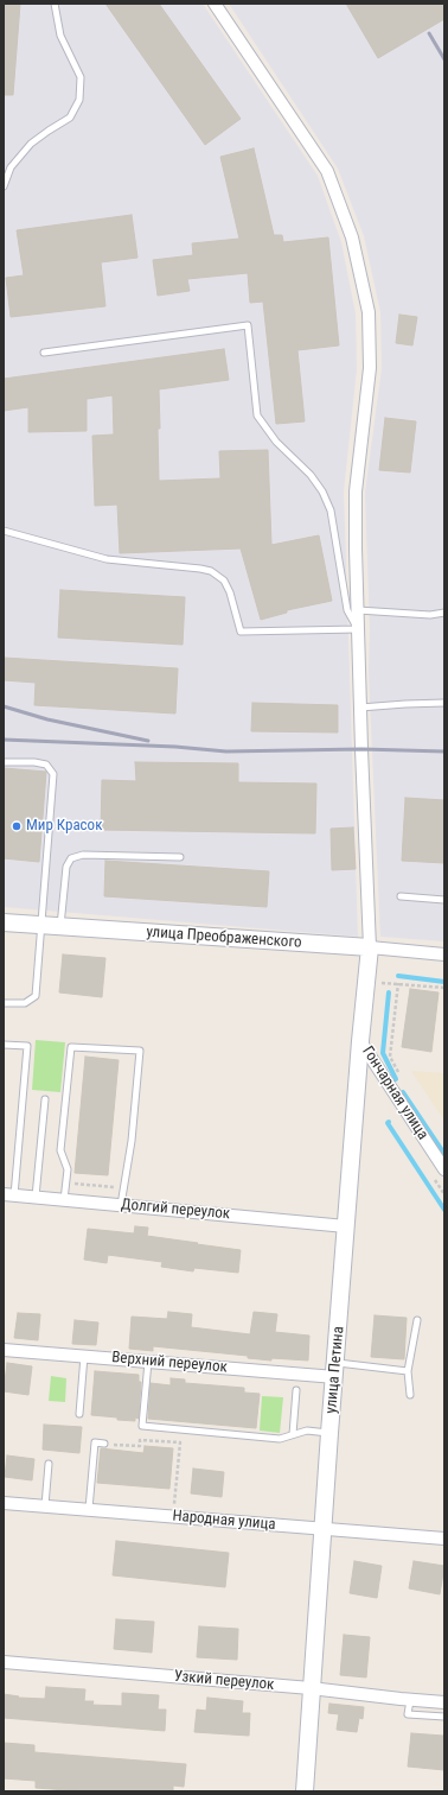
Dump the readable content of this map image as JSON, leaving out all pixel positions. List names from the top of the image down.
{
  "streets": {
    "street": [
      "улица Преображенского",
      "Гончарная улица",
      "Долгий переулок",
      "Верхний переулок",
      "улица Петина",
      "Народная улица",
      "Узкий переулок"
    ]
  },
  "crossings": [
    ["улица Преображенского", "улица Петина"],
    ["Гончарная улица", "улица Петина"],
    ["Долгий переулок", "улица Петина"],
    ["Верхний переулок", "улица Петина"],
    ["улица Петина", "Народная улица"],
    ["улица Петина", "Узкий переулок"]
  ],
  "places": ["Мир Красок"]
}
